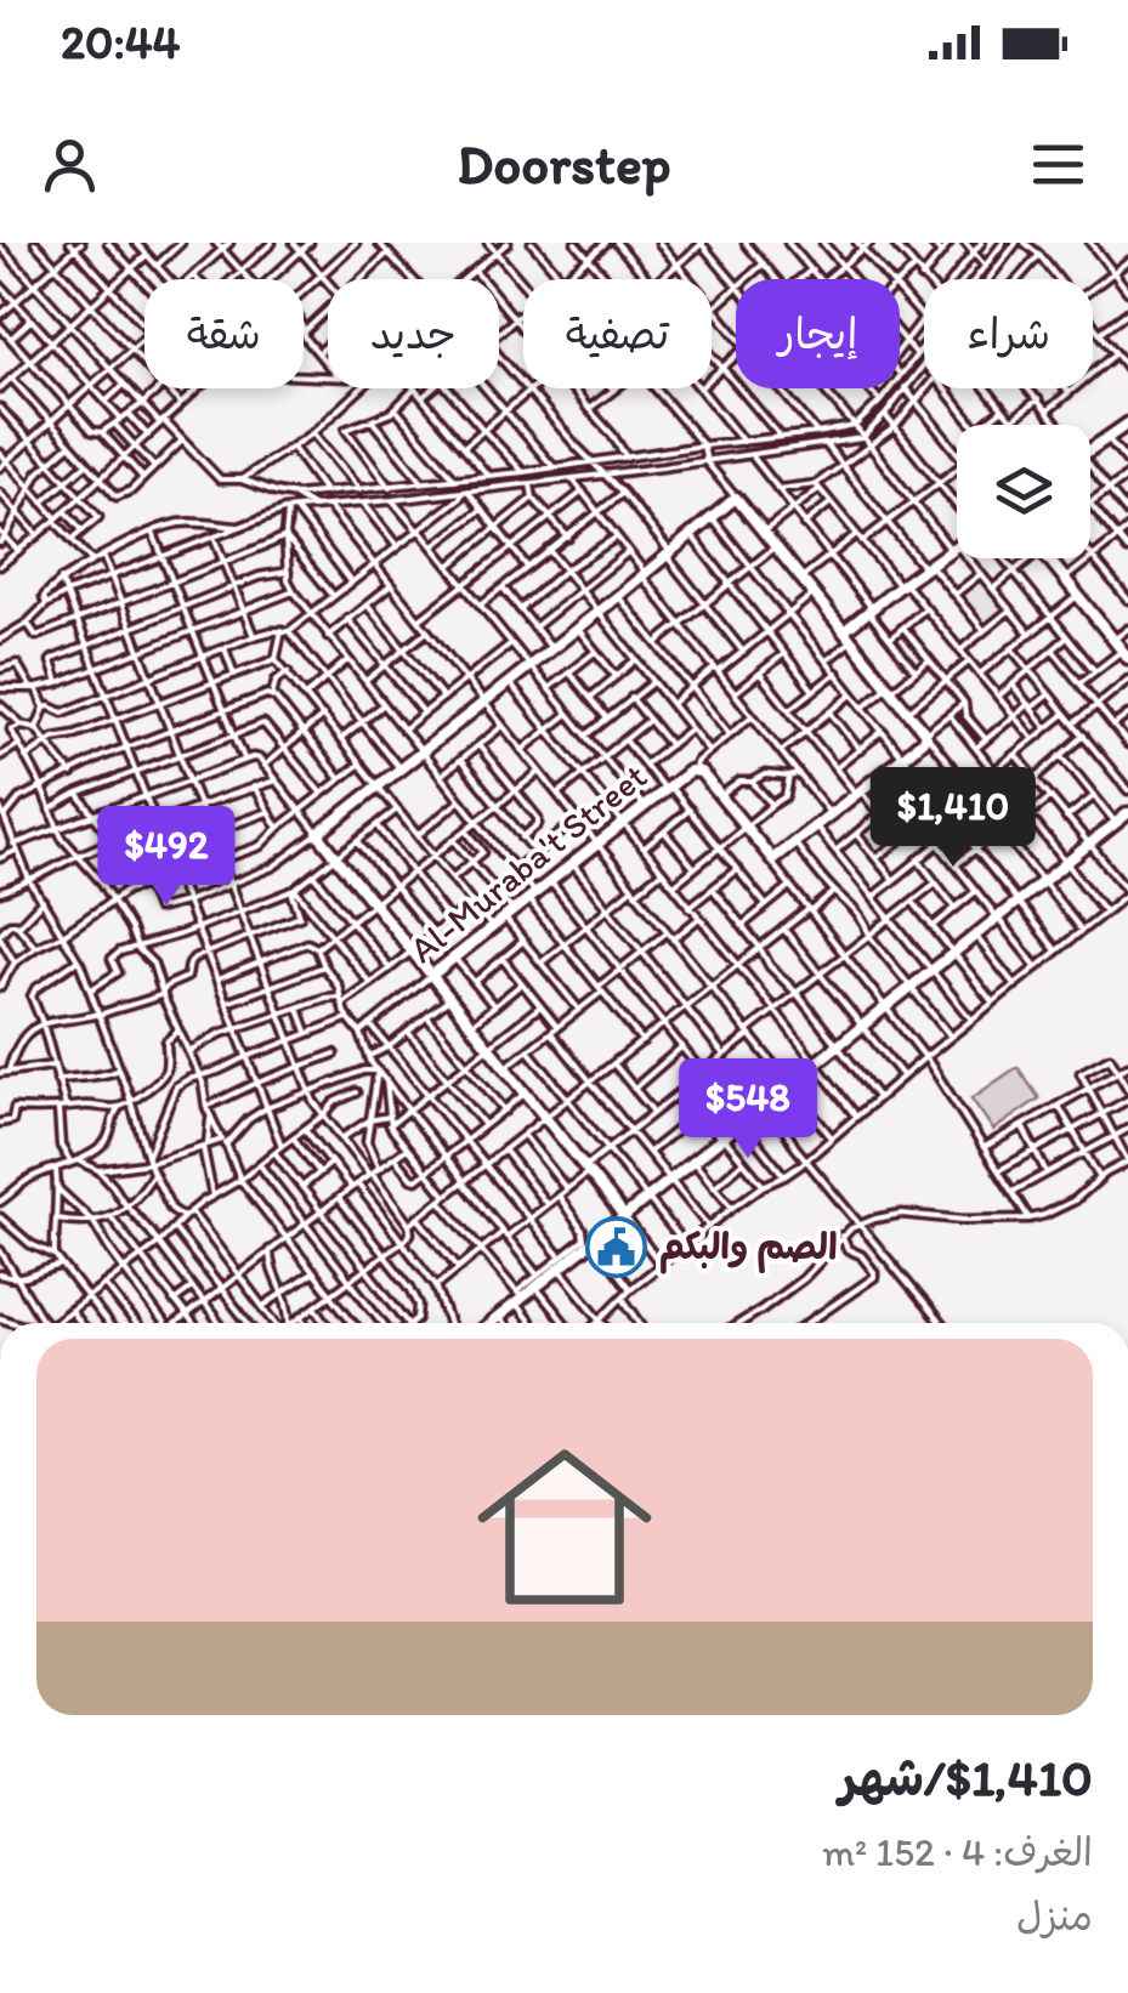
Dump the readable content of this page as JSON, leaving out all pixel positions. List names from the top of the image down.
{
  "streets": {
    "street": ["Al-Muraba't Street"]
  },
  "places": {
    "public building": ["الصم والبكم"]
  },
  "page": {
    "status": "20:44",
    "header": "Doorstep",
    "chip": [
      "شراء",
      "إيجار",
      "تصفية",
      "جديد",
      "شقة"
    ],
    "price": ["$1,410", "$492", "$548"],
    "list": [
      {
        "name": "$1,410/شهر",
        "note": "الغرف: 4 · 152 m² · منزل"
      }
    ]
  }
}
